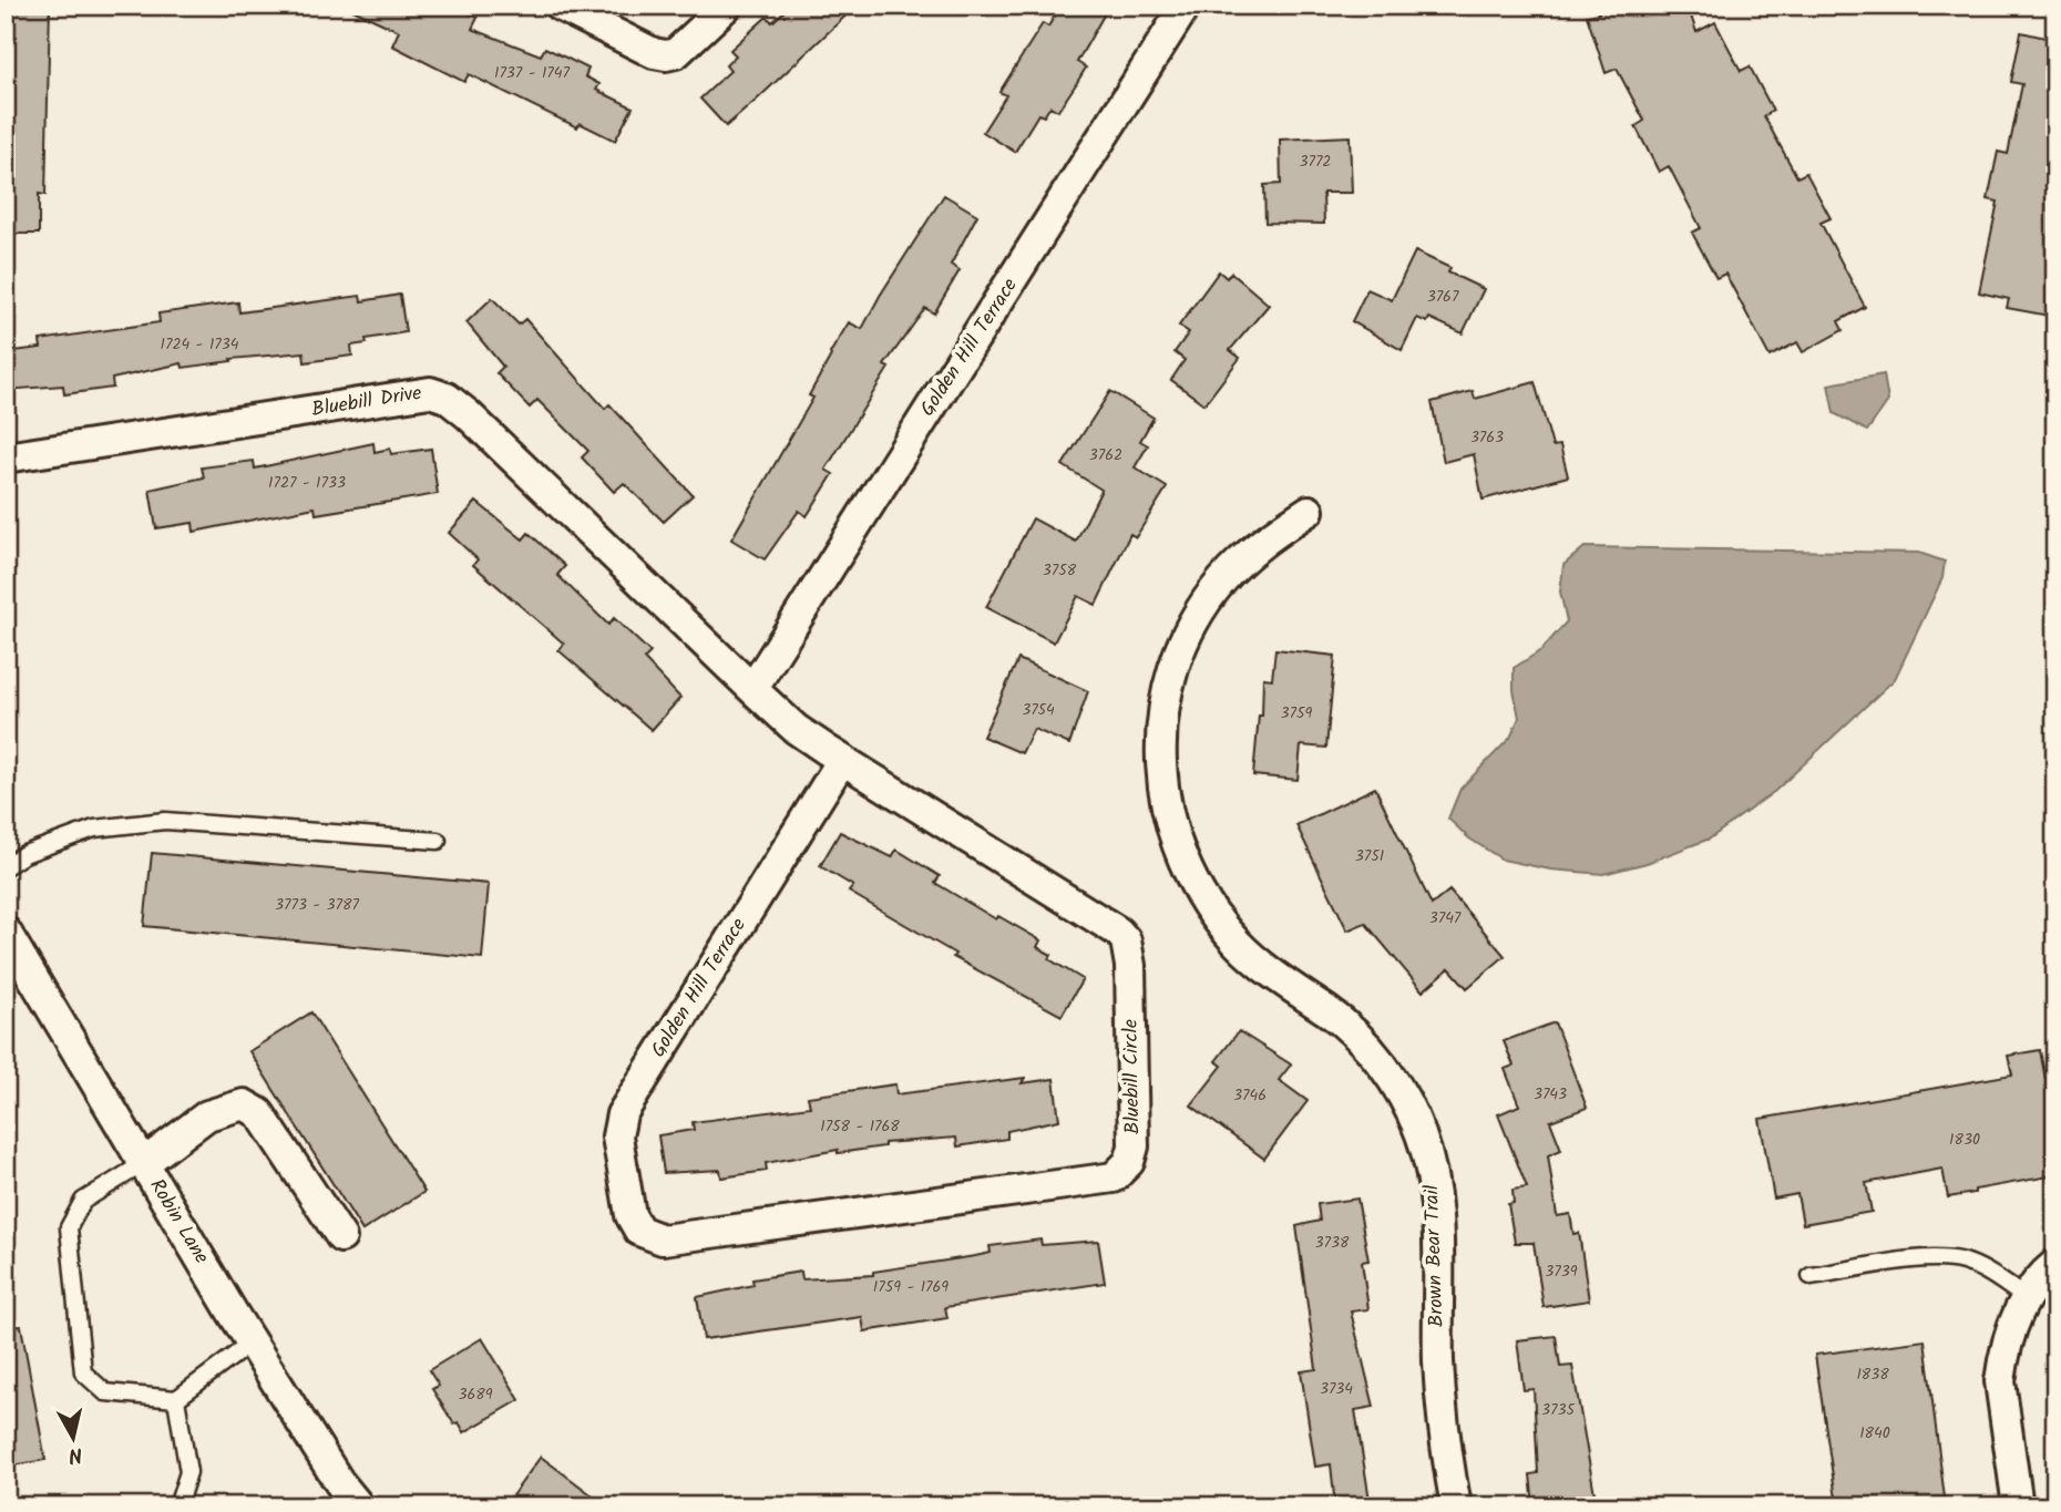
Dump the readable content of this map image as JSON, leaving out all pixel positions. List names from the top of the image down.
{
  "streets": {
    "street": [
      "Golden Hill Terrace",
      "Bluebill Drive",
      "Bluebill Circle",
      "Robin Lane",
      "Brown Bear Trail"
    ]
  },
  "crossings": [
    ["Golden Hill Terrace", "Bluebill Drive"],
    ["Golden Hill Terrace", "Bluebill Circle"],
    ["Bluebill Drive", "Bluebill Circle"]
  ],
  "house_numbers": [
    "1737 - 1747",
    "3772",
    "3767",
    "1724 - 1734",
    "3763",
    "3762",
    "1727 - 1733",
    "3758",
    "3754",
    "3759",
    "3751",
    "3773 - 3787",
    "3747",
    "3743",
    "3746",
    "1758 - 1768",
    "1830",
    "3738",
    "3739",
    "1759 - 1769",
    "1838",
    "3734",
    "3689",
    "3735",
    "1840"
  ],
  "north": "bottom"
}
